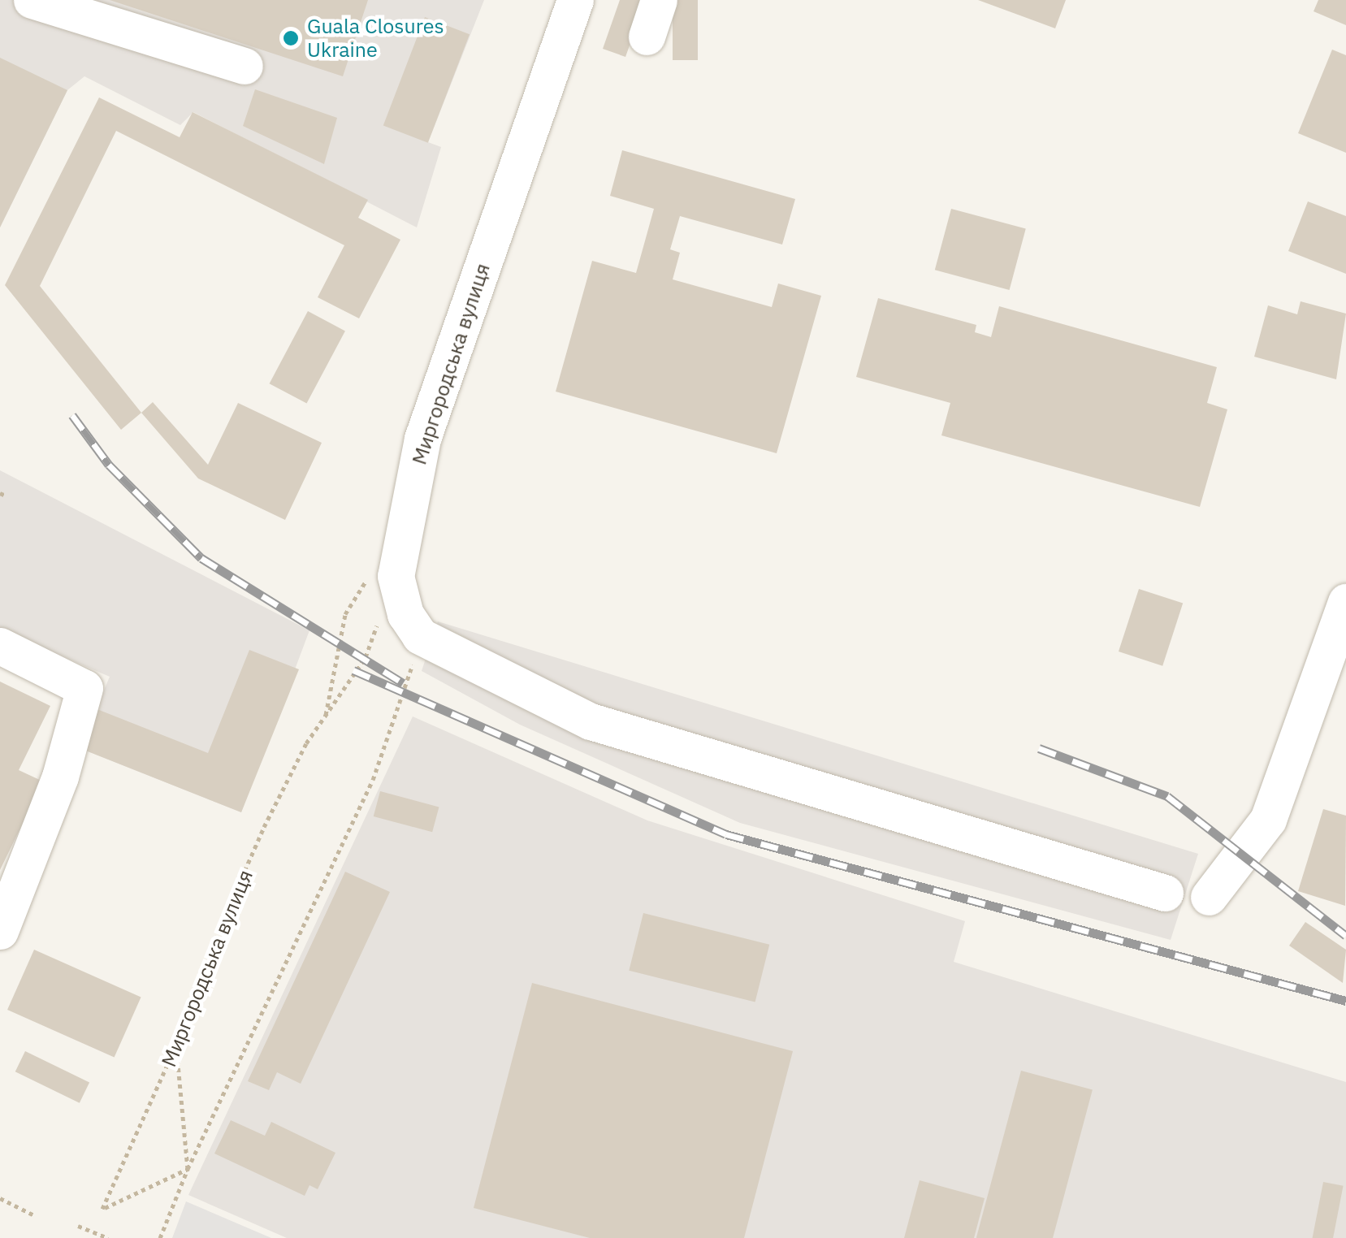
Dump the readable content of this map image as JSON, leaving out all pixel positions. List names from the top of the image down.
{
  "streets": {
    "street": ["Миргородська вулиця"]
  },
  "places": ["Guala Closures Ukraine"]
}
